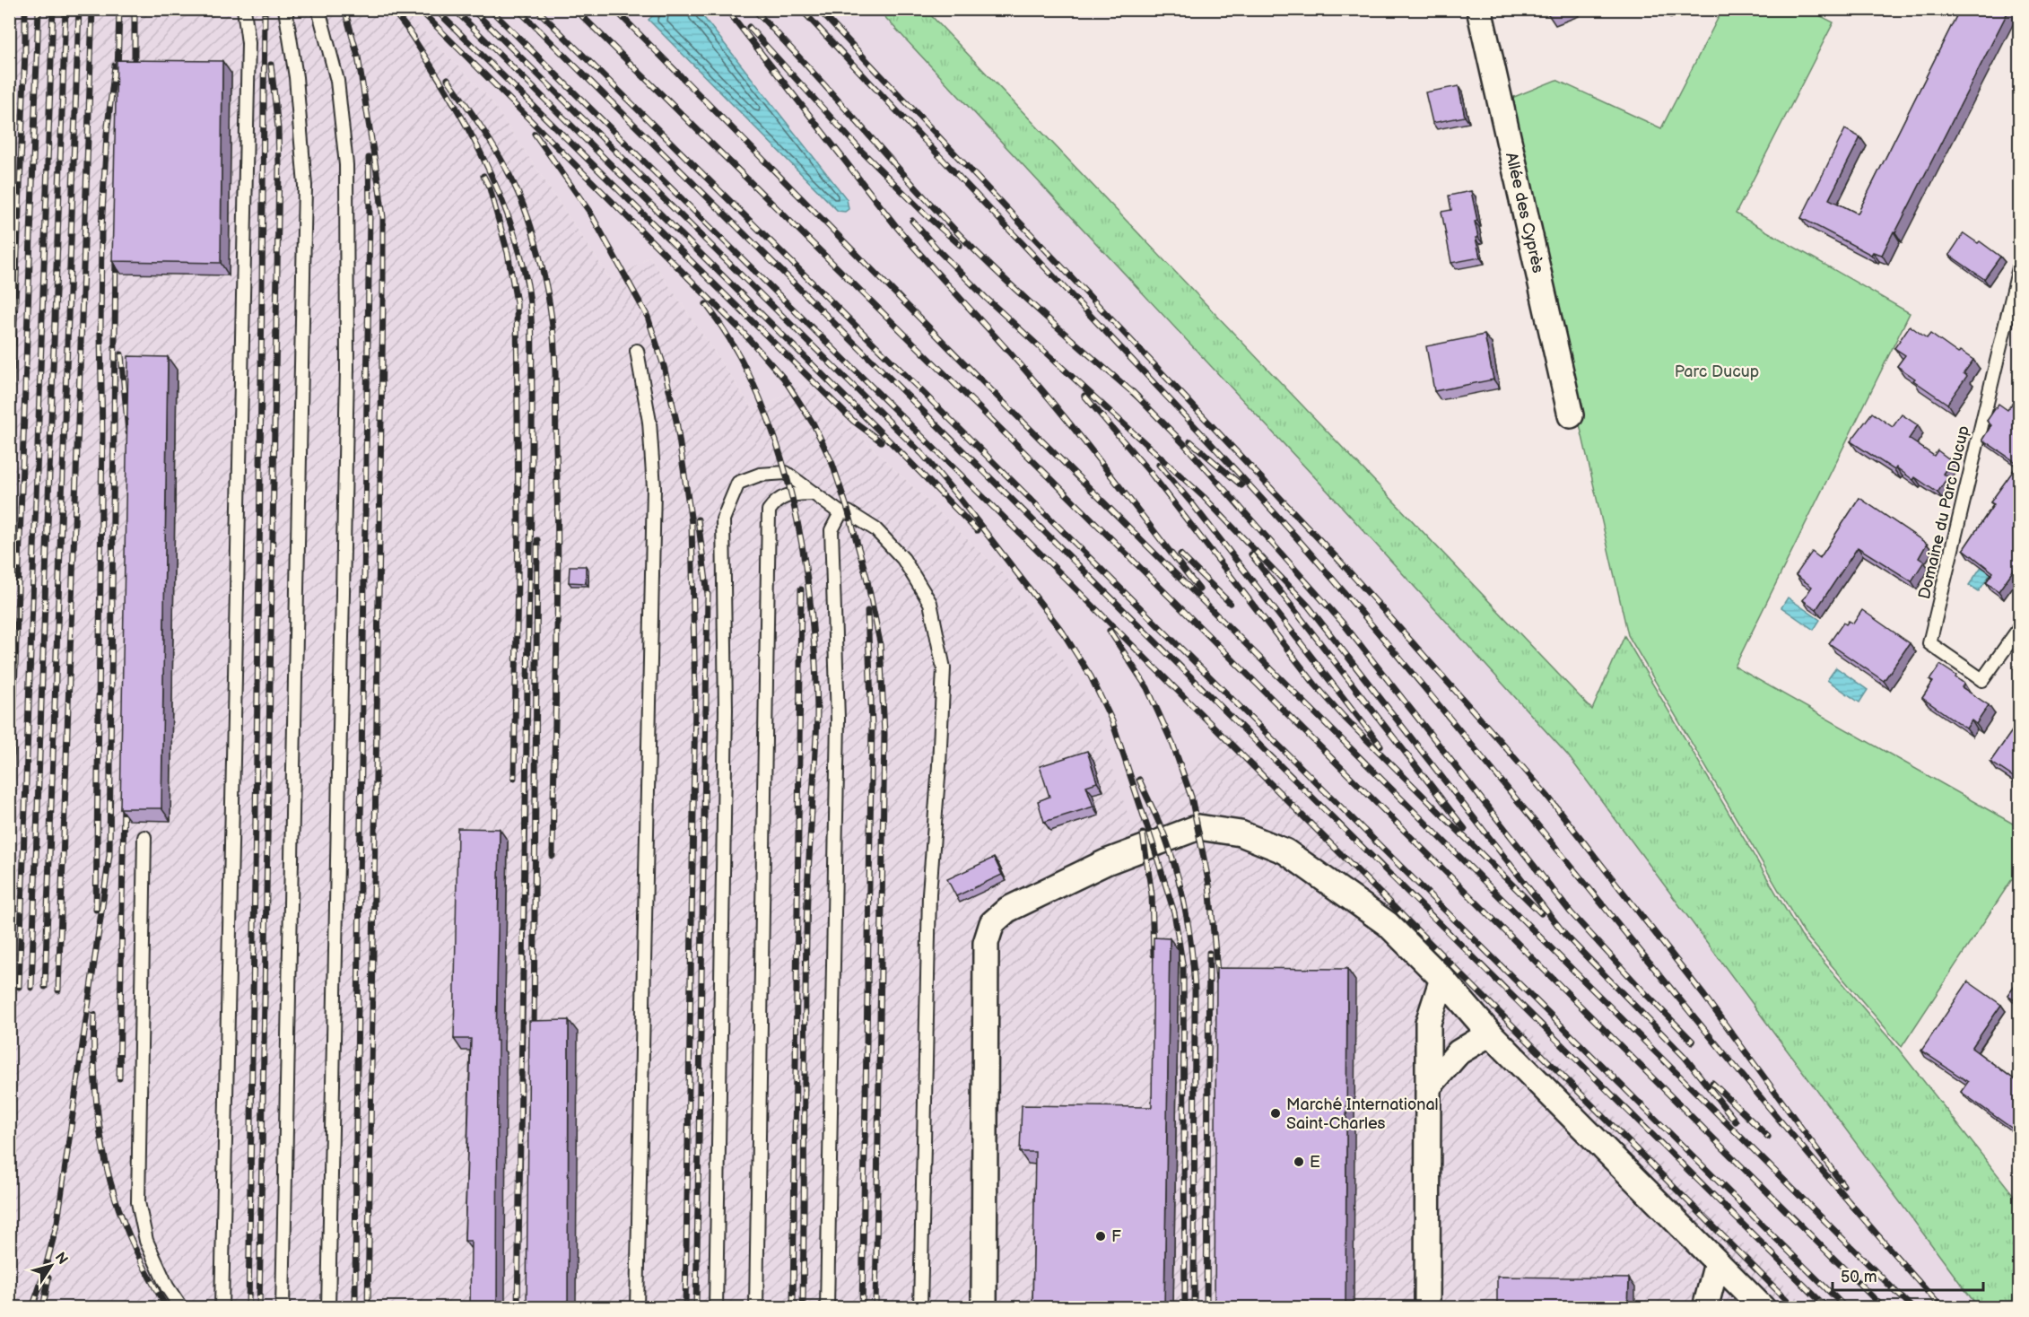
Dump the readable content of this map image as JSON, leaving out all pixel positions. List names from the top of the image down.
{
  "streets": {
    "street": ["Allée des Cyprès"],
    "lane": ["Domaine du Parc Ducup"]
  },
  "parks": ["Parc Ducup"],
  "places": ["Marché International Saint-Charles", "E", "F"],
  "scale_bar": "50 m",
  "north": "top right"
}
